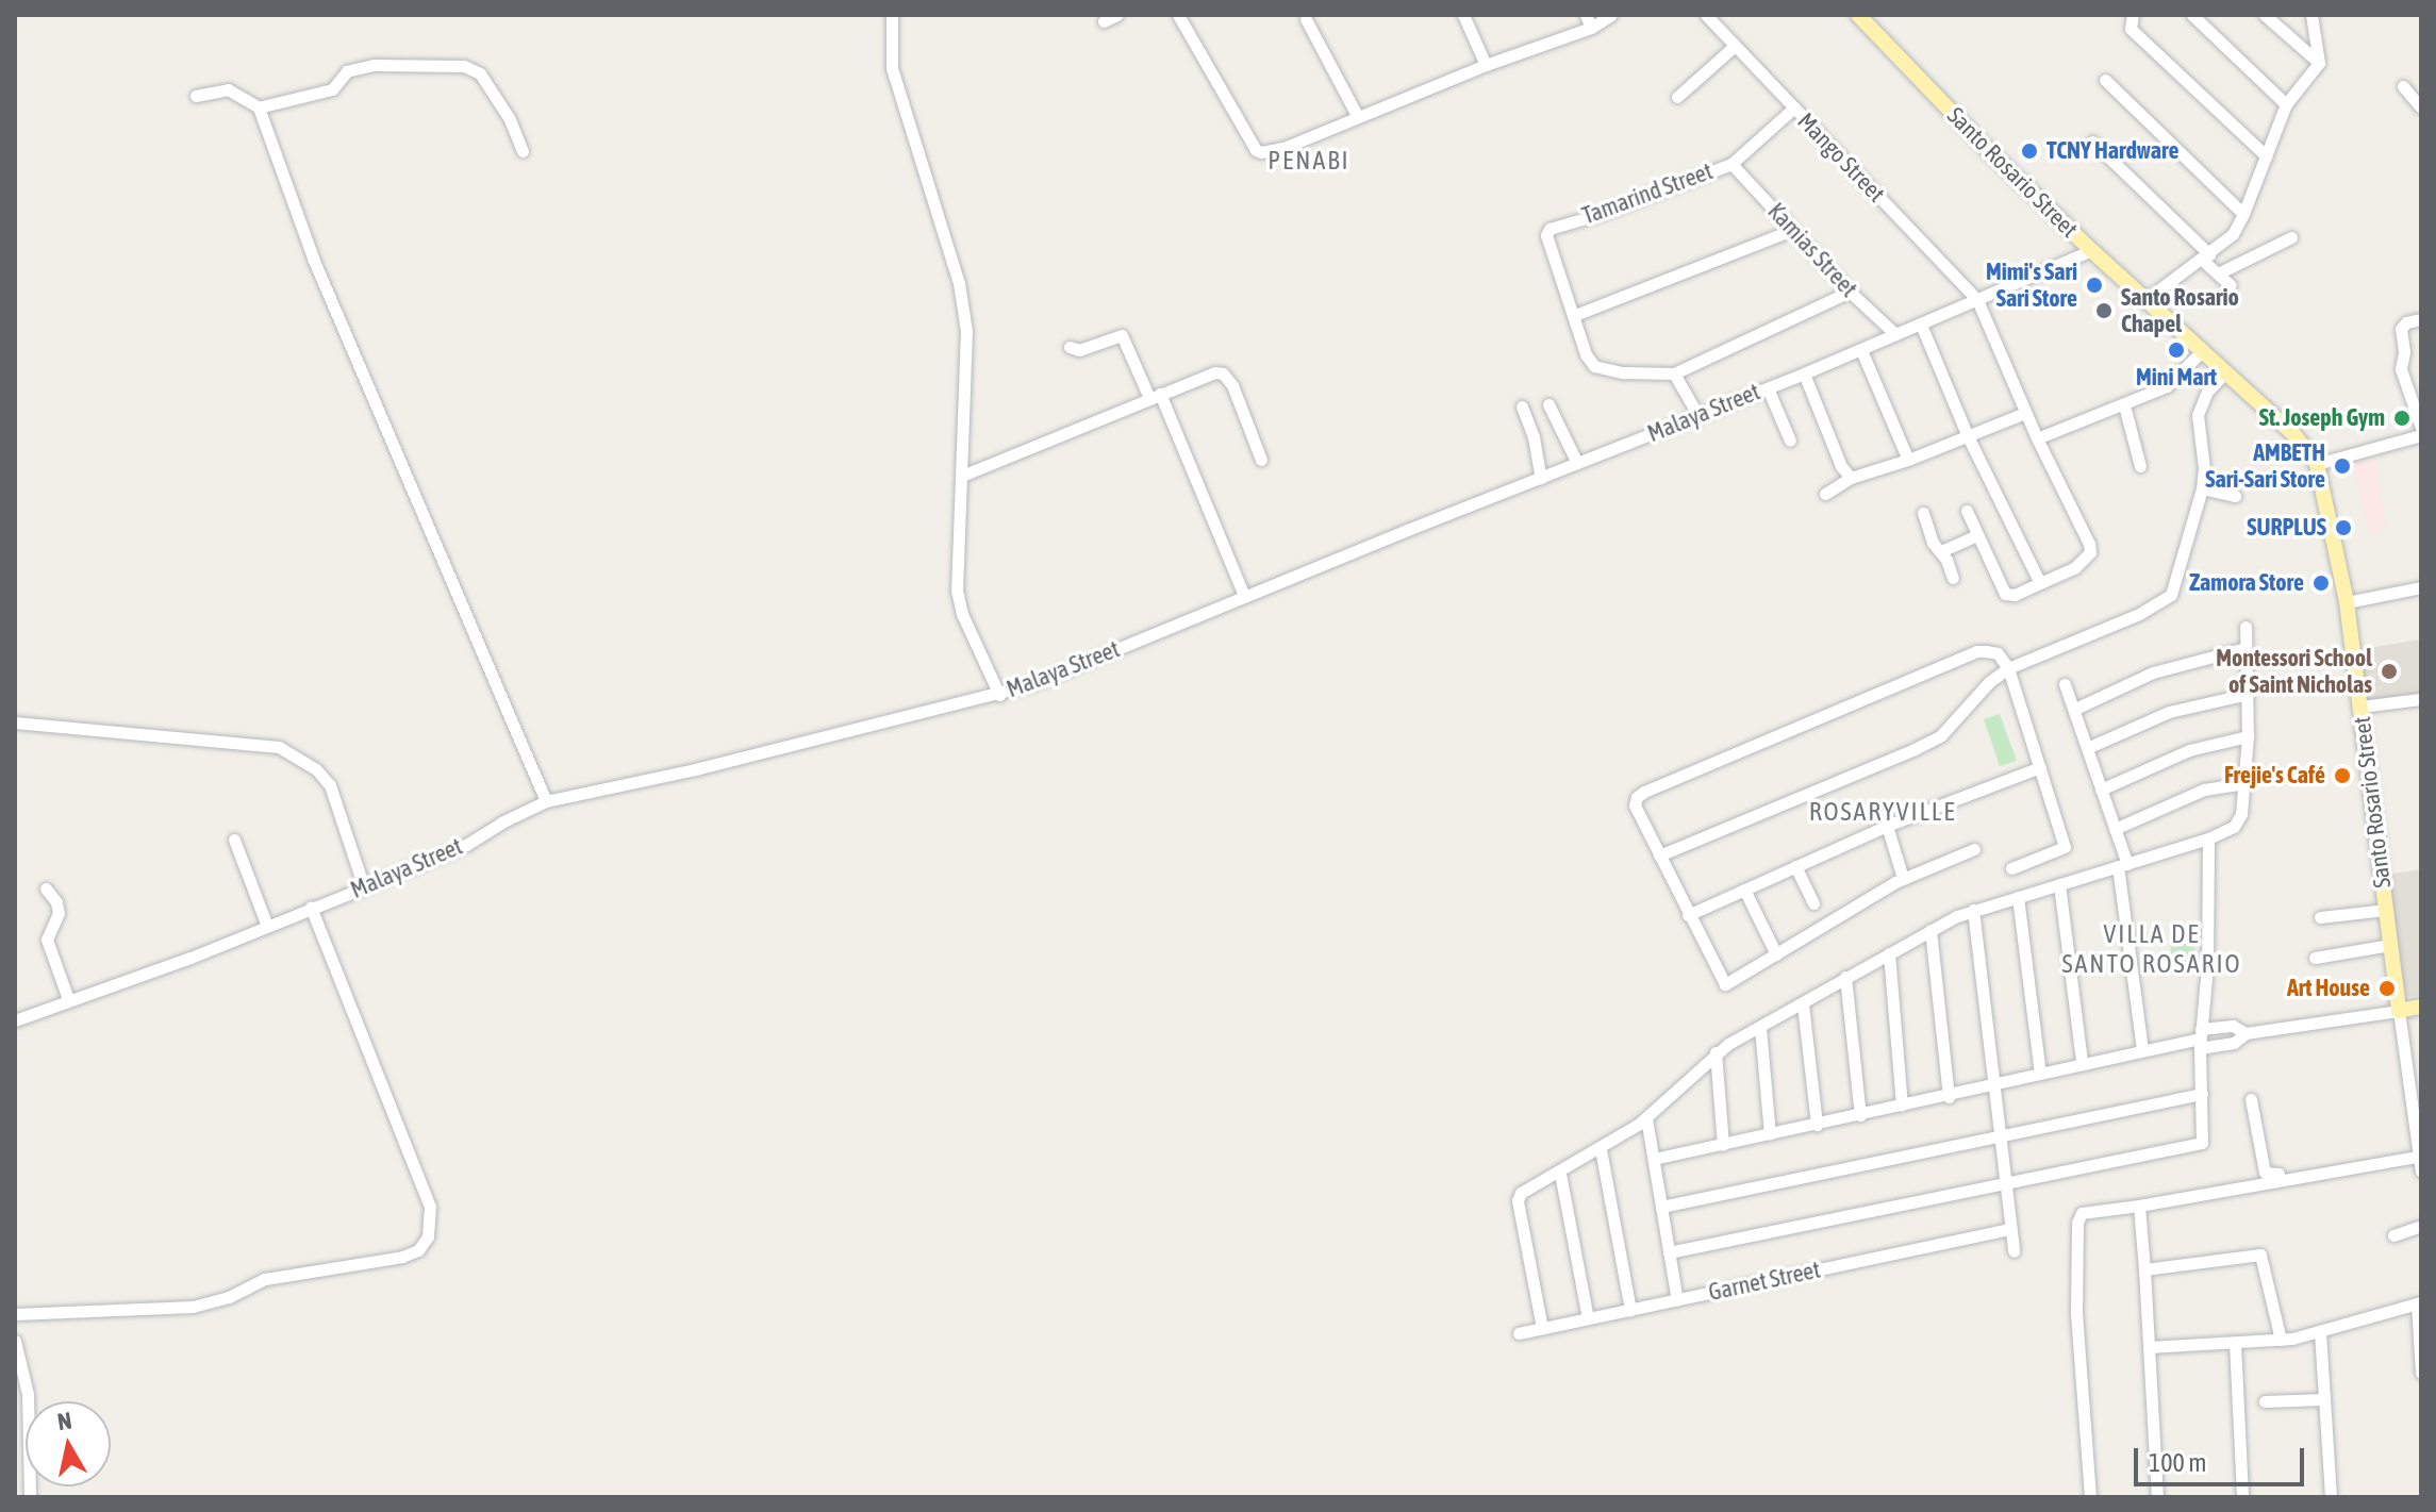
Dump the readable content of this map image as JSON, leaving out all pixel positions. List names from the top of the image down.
{
  "streets": {
    "main road": ["Santo Rosario Street"],
    "street": [
      "Mango Street",
      "Tamarind Street",
      "Kamias Street",
      "Malaya Street",
      "Garnet Street"
    ]
  },
  "crossings": [
    ["Mango Street", "Tamarind Street"],
    ["Mango Street", "Malaya Street"],
    ["Santo Rosario Street", "Malaya Street"],
    ["Tamarind Street", "Kamias Street"],
    ["Kamias Street", "Malaya Street"]
  ],
  "districts": ["PENABI", "ROSARYVILLE", "VILLA DE SANTO ROSARIO"],
  "places": [
    "TCNY Hardware",
    "Mimi's Sari Sari Store",
    "Santo Rosario Chapel",
    "Mini Mart",
    "St. Joseph Gym",
    "AMBETH Sari-Sari Store",
    "SURPLUS",
    "Zamora Store",
    "Montessori School of Saint Nicholas",
    "Frejie's Café",
    "Art House"
  ],
  "scale_bar": "100 m",
  "north": "top"
}
